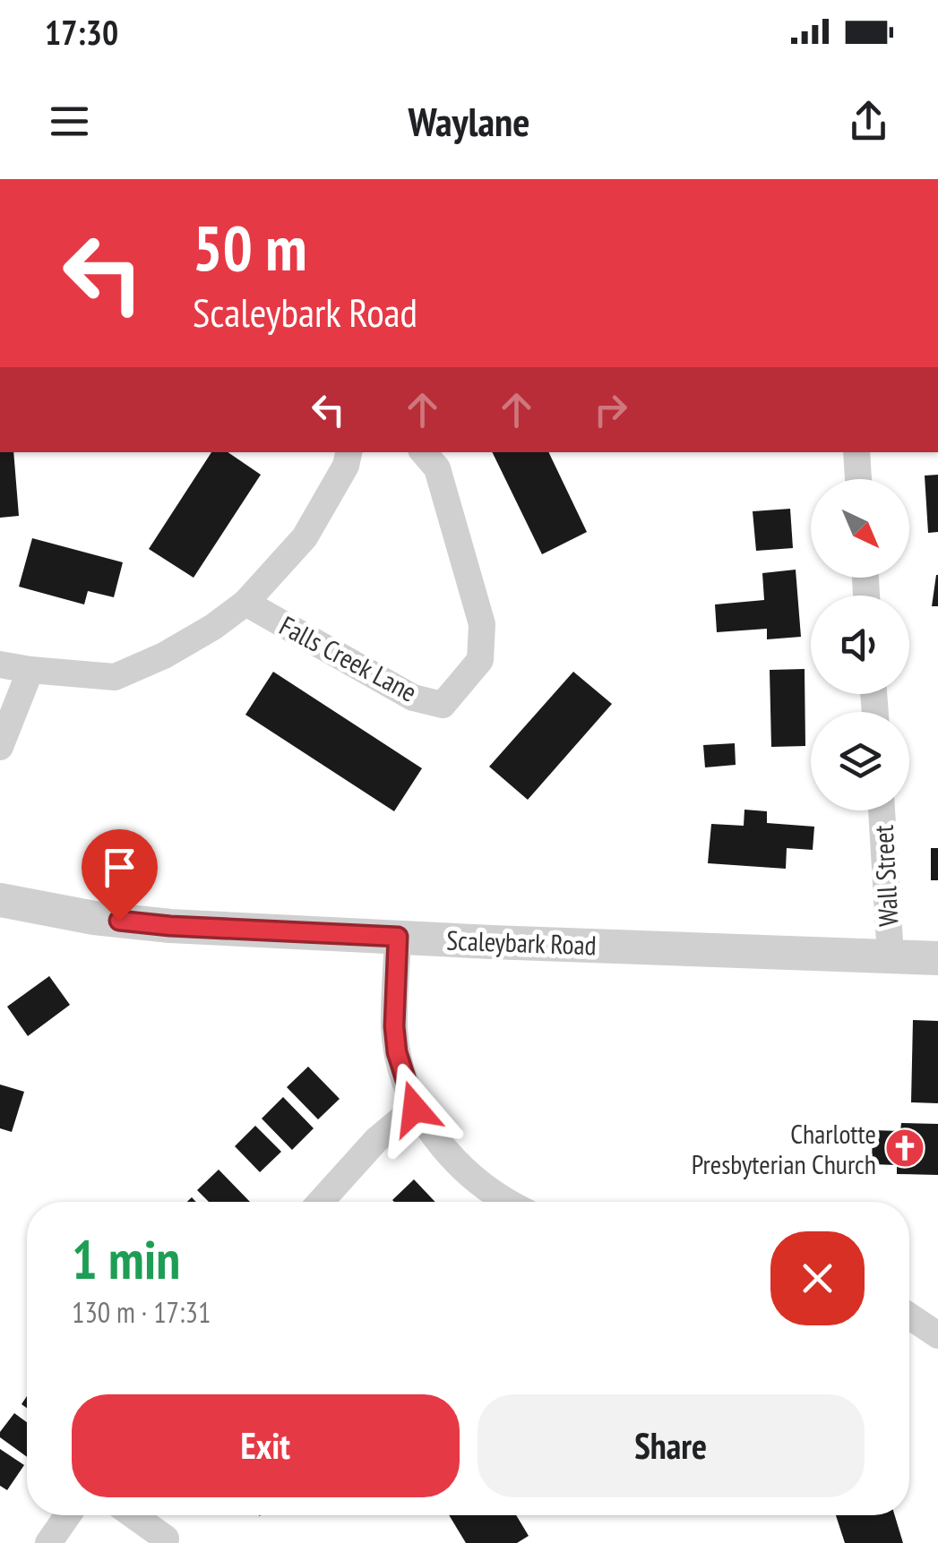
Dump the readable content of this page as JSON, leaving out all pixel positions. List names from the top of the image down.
{
  "streets": {
    "street": ["Falls Creek Lane", "Wall Street", "Scaleybark Road"]
  },
  "crossings": [
    ["Wall Street", "Scaleybark Road"]
  ],
  "places": {
    "church": ["Charlotte Presbyterian Church"]
  },
  "north": "bottom right",
  "page": {
    "status": "17:30",
    "header": "Waylane",
    "turn": ["50 m", "Scaleybark Road"],
    "heading": ["1 min", "130 m · 17:31"],
    "buttons": ["Exit", "Share"]
  }
}
